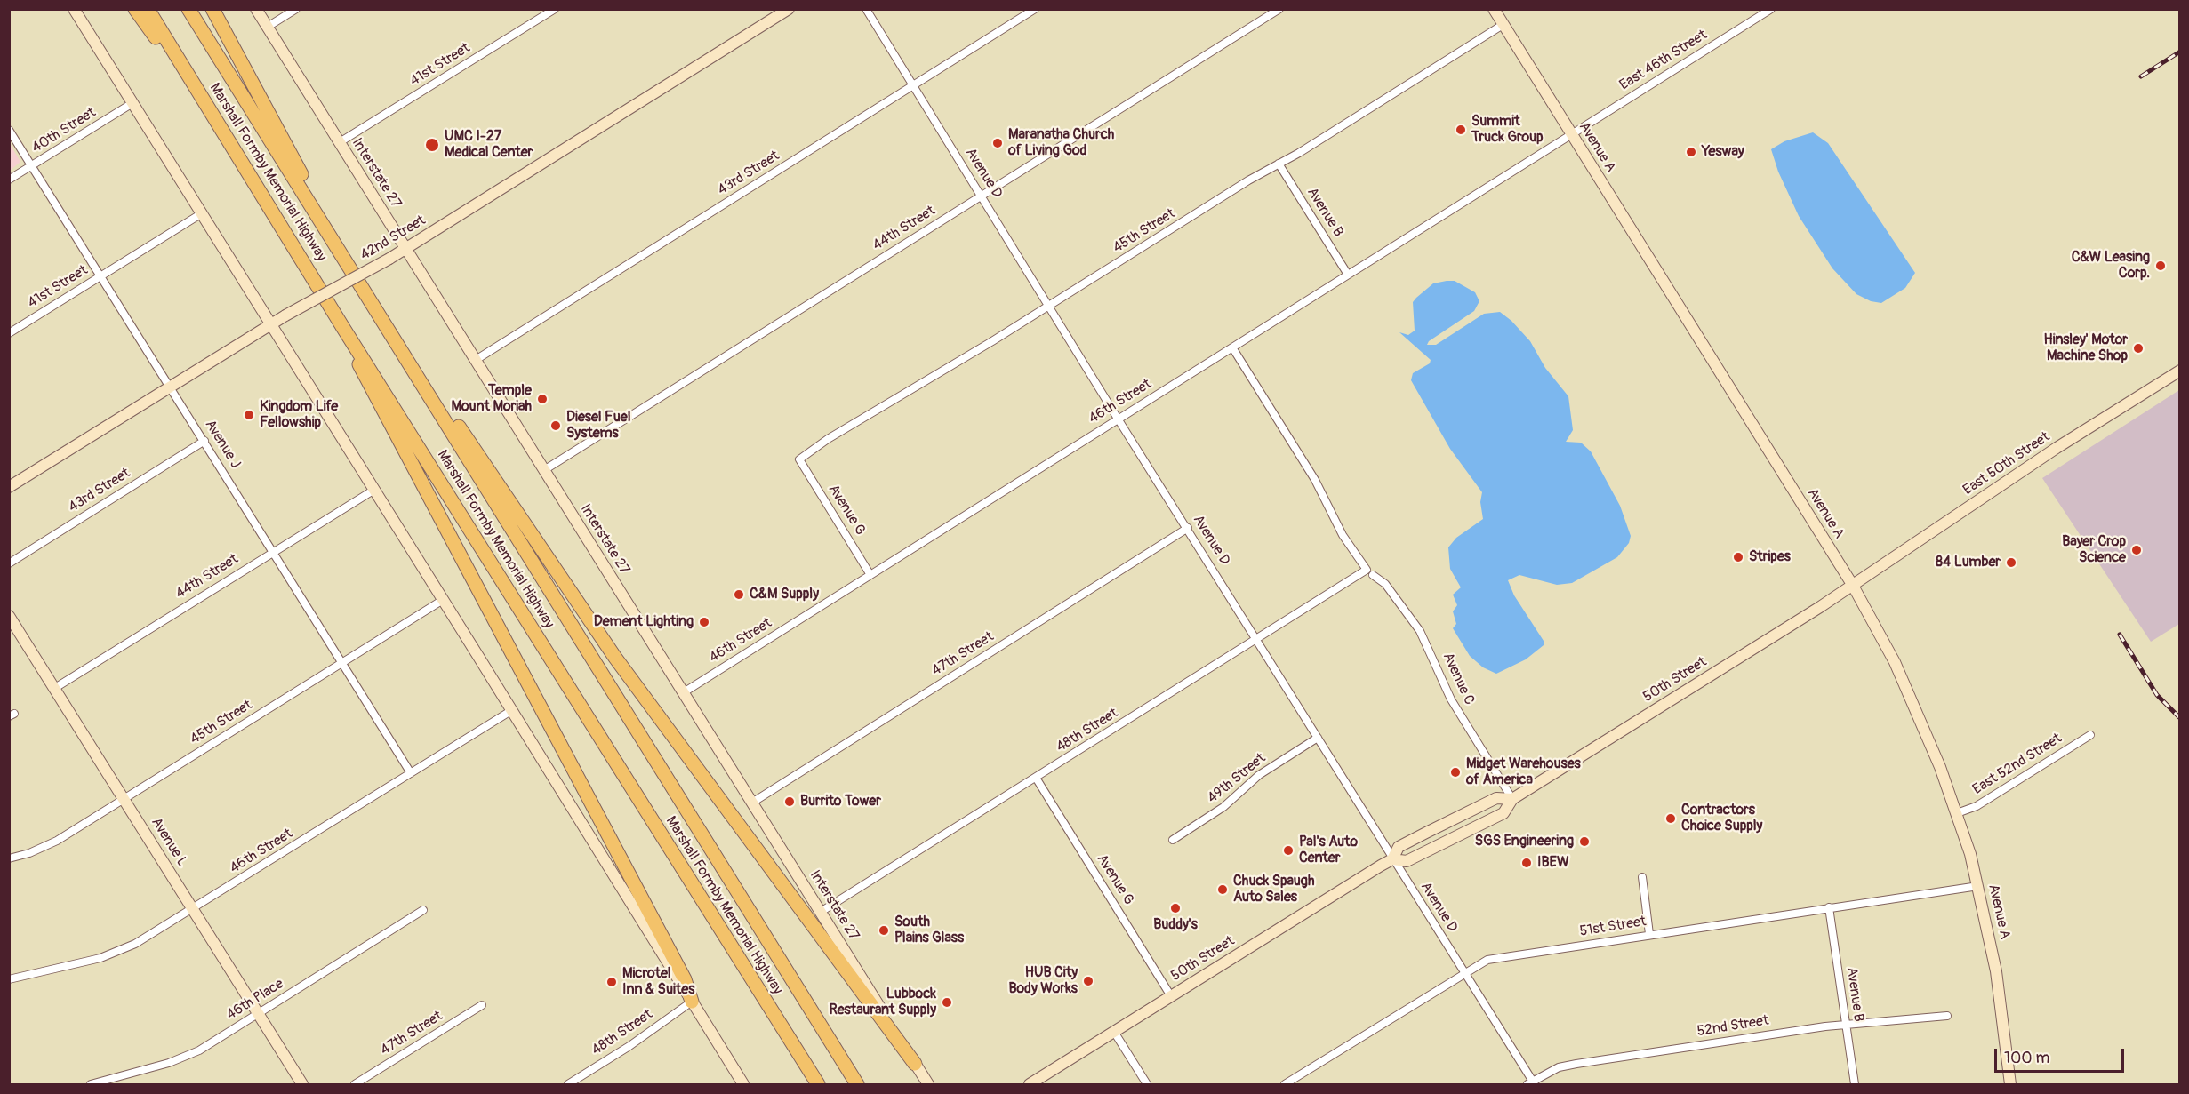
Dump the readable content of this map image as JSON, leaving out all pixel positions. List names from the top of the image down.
{
  "streets": {
    "highway": ["Marshall Formby Memorial Highway"],
    "main road": [
      "Avenue A",
      "Interstate 27",
      "42nd Street",
      "East 50th Street",
      "50th Street",
      "Avenue L"
    ],
    "street": [
      "East 46th Street",
      "41st Street",
      "40th Street",
      "43rd Street",
      "Avenue D",
      "Avenue B",
      "44th Street",
      "45th Street",
      "46th Street",
      "Avenue J",
      "Avenue G",
      "47th Street",
      "Avenue C",
      "48th Street",
      "East 52nd Street",
      "49th Street",
      "51st Street",
      "46th Place",
      "52nd Street"
    ]
  },
  "crossings": [
    ["East 46th Street", "Avenue A"],
    ["East 46th Street", "46th Street"],
    ["41st Street", "Interstate 27"],
    ["41st Street", "Avenue J"],
    ["40th Street", "Avenue J"],
    ["Avenue A", "45th Street"],
    ["Avenue A", "46th Street"],
    ["Avenue A", "East 50th Street"],
    ["Avenue A", "50th Street"],
    ["Avenue A", "East 52nd Street"],
    ["Avenue A", "51st Street"],
    ["Interstate 27", "43rd Street"],
    ["Interstate 27", "44th Street"],
    ["Interstate 27", "42nd Street"],
    ["Interstate 27", "46th Street"],
    ["Interstate 27", "47th Street"],
    ["Interstate 27", "48th Street"],
    ["43rd Street", "Avenue D"],
    ["43rd Street", "Avenue J"],
    ["Avenue D", "44th Street"],
    ["Avenue D", "45th Street"],
    ["Avenue D", "46th Street"],
    ["Avenue D", "47th Street"],
    ["Avenue D", "50th Street"],
    ["Avenue D", "48th Street"],
    ["Avenue D", "49th Street"],
    ["Avenue D", "51st Street"],
    ["Avenue D", "52nd Street"],
    ["Avenue B", "45th Street"],
    ["Avenue B", "46th Street"],
    ["Avenue B", "51st Street"],
    ["Avenue B", "52nd Street"],
    ["44th Street", "Avenue J"],
    ["44th Street", "Avenue L"],
    ["45th Street", "Avenue J"],
    ["45th Street", "Avenue G"],
    ["45th Street", "Avenue L"],
    ["42nd Street", "Avenue J"],
    ["46th Street", "Avenue J"],
    ["46th Street", "Avenue G"],
    ["46th Street", "Avenue C"],
    ["46th Street", "Avenue L"],
    ["East 50th Street", "50th Street"],
    ["Avenue G", "50th Street"],
    ["Avenue G", "48th Street"],
    ["Avenue C", "50th Street"],
    ["Avenue C", "48th Street"],
    ["Avenue L", "46th Place"]
  ],
  "places": [
    "Summit Truck Group",
    "Maranatha Church of Living God",
    "UMC I-27 Medical Center",
    "Yesway",
    "C&W Leasing Corp.",
    "Hinsley' Motor Machine Shop",
    "Temple Mount Moriah",
    "Kingdom Life Fellowship",
    "Diesel Fuel Systems",
    "Bayer Crop Science",
    "Stripes",
    "84 Lumber",
    "C&M Supply",
    "Dement Lighting",
    "Midget Warehouses of America",
    "Burrito Tower",
    "Contractors Choice Supply",
    "SGS Engineering",
    "Pal's Auto Center",
    "IBEW",
    "Chuck Spaugh Auto Sales",
    "Buddy's",
    "South Plains Glass",
    "HUB City Body Works",
    "Microtel Inn & Suites",
    "Lubbock Restaurant Supply"
  ],
  "scale_bar": "100 m"
}
